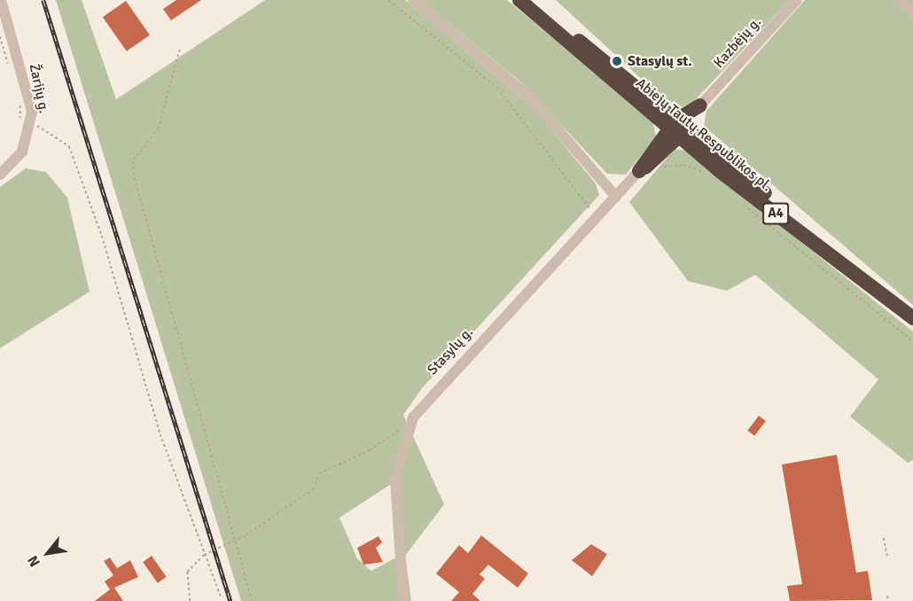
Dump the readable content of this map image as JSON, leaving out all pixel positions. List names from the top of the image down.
{
  "streets": {
    "highway": ["Abiejų Tautų Respublikos pl.", "A4"],
    "street": ["Kazbėjų g.", "Žarijų g.", "Stasylų g."]
  },
  "places": ["Stasylų st."],
  "north": "bottom left"
}
